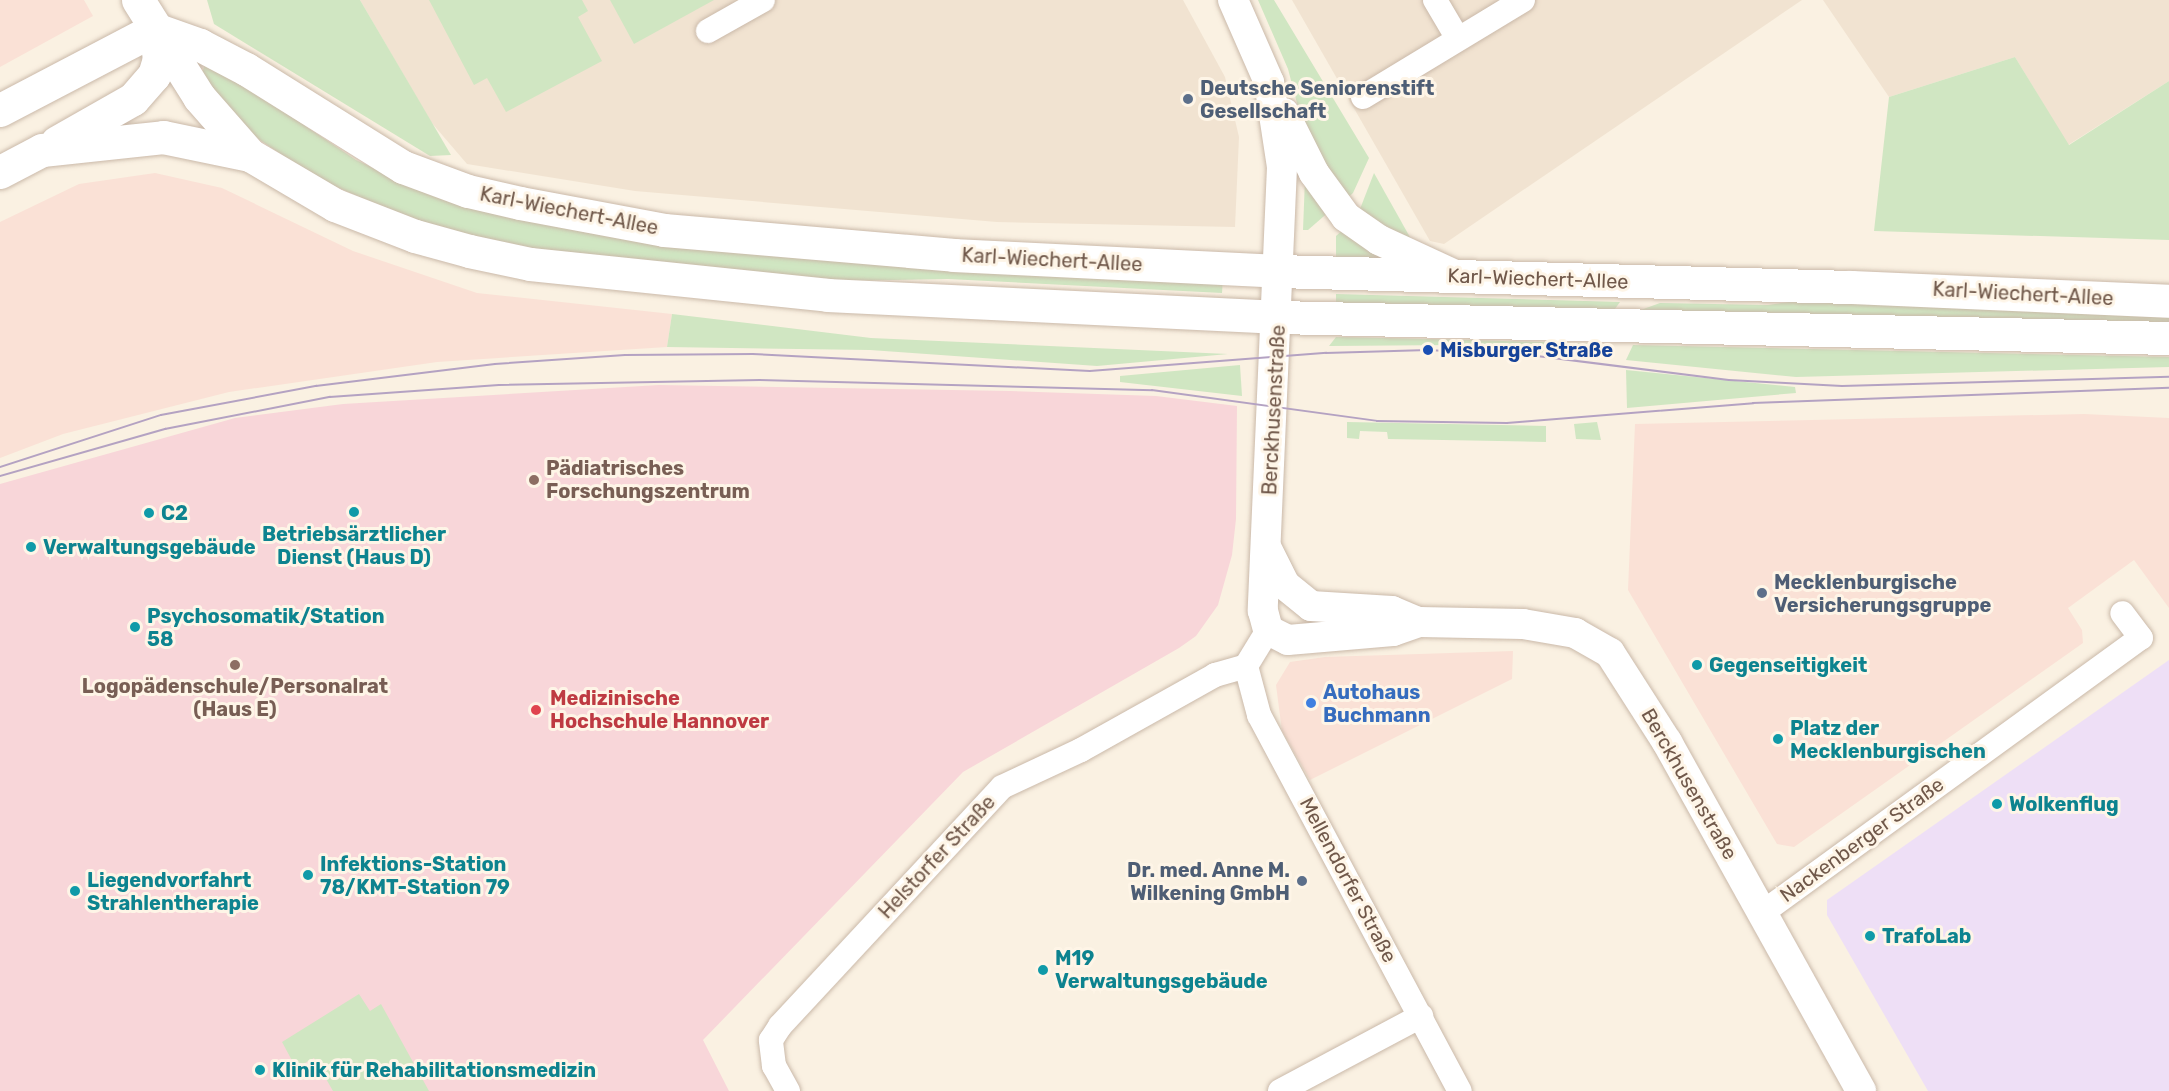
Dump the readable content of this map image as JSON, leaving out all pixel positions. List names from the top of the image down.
{
  "streets": {
    "main road": ["Karl-Wiechert-Allee"],
    "street": [
      "Berckhusenstraße",
      "Nackenberger Straße",
      "Helstorfer Straße",
      "Mellendorfer Straße"
    ]
  },
  "crossings": [
    ["Karl-Wiechert-Allee", "Berckhusenstraße"],
    ["Berckhusenstraße", "Nackenberger Straße"],
    ["Helstorfer Straße", "Mellendorfer Straße"]
  ],
  "places": [
    "Deutsche Seniorenstift Gesellschaft",
    "Misburger Straße",
    "Pädiatrisches Forschungszentrum",
    "Betriebsärztlicher Dienst (Haus D)",
    "C2",
    "Verwaltungsgebäude",
    "Mecklenburgische Versicherungsgruppe",
    "Psychosomatik/Station 58",
    "Logopädenschule/Personalrat (Haus E)",
    "Gegenseitigkeit",
    "Autohaus Buchmann",
    "Medizinische Hochschule Hannover",
    "Platz der Mecklenburgischen",
    "Wolkenflug",
    "Infektions-Station 78/KMT-Station 79",
    "Dr. med. Anne M. Wilkening GmbH",
    "Liegendvorfahrt Strahlentherapie",
    "TrafoLab",
    "M19 Verwaltungsgebäude",
    "Klinik für Rehabilitationsmedizin"
  ]
}
